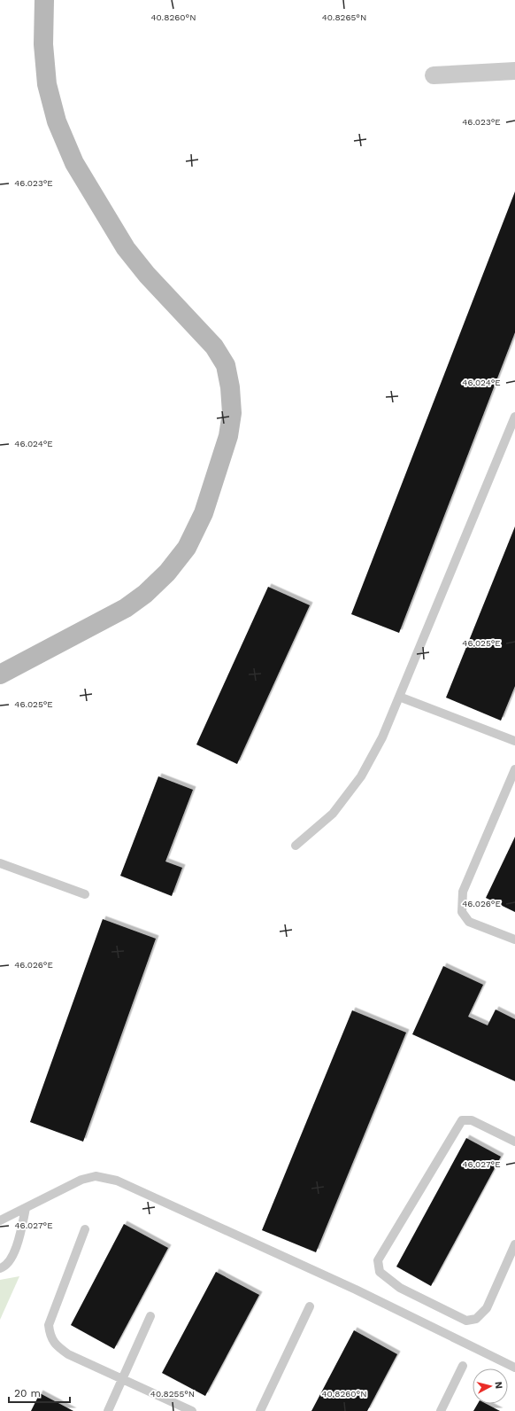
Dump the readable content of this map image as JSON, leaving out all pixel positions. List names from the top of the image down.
{
  "scale_bar": "20 m",
  "north": "right",
  "coordinates": [
    "40.8265°N",
    "40.8260°N",
    "46.023°E",
    "46.024°E",
    "46.025°E",
    "46.026°E",
    "46.027°E",
    "40.8255°N"
  ]
}
